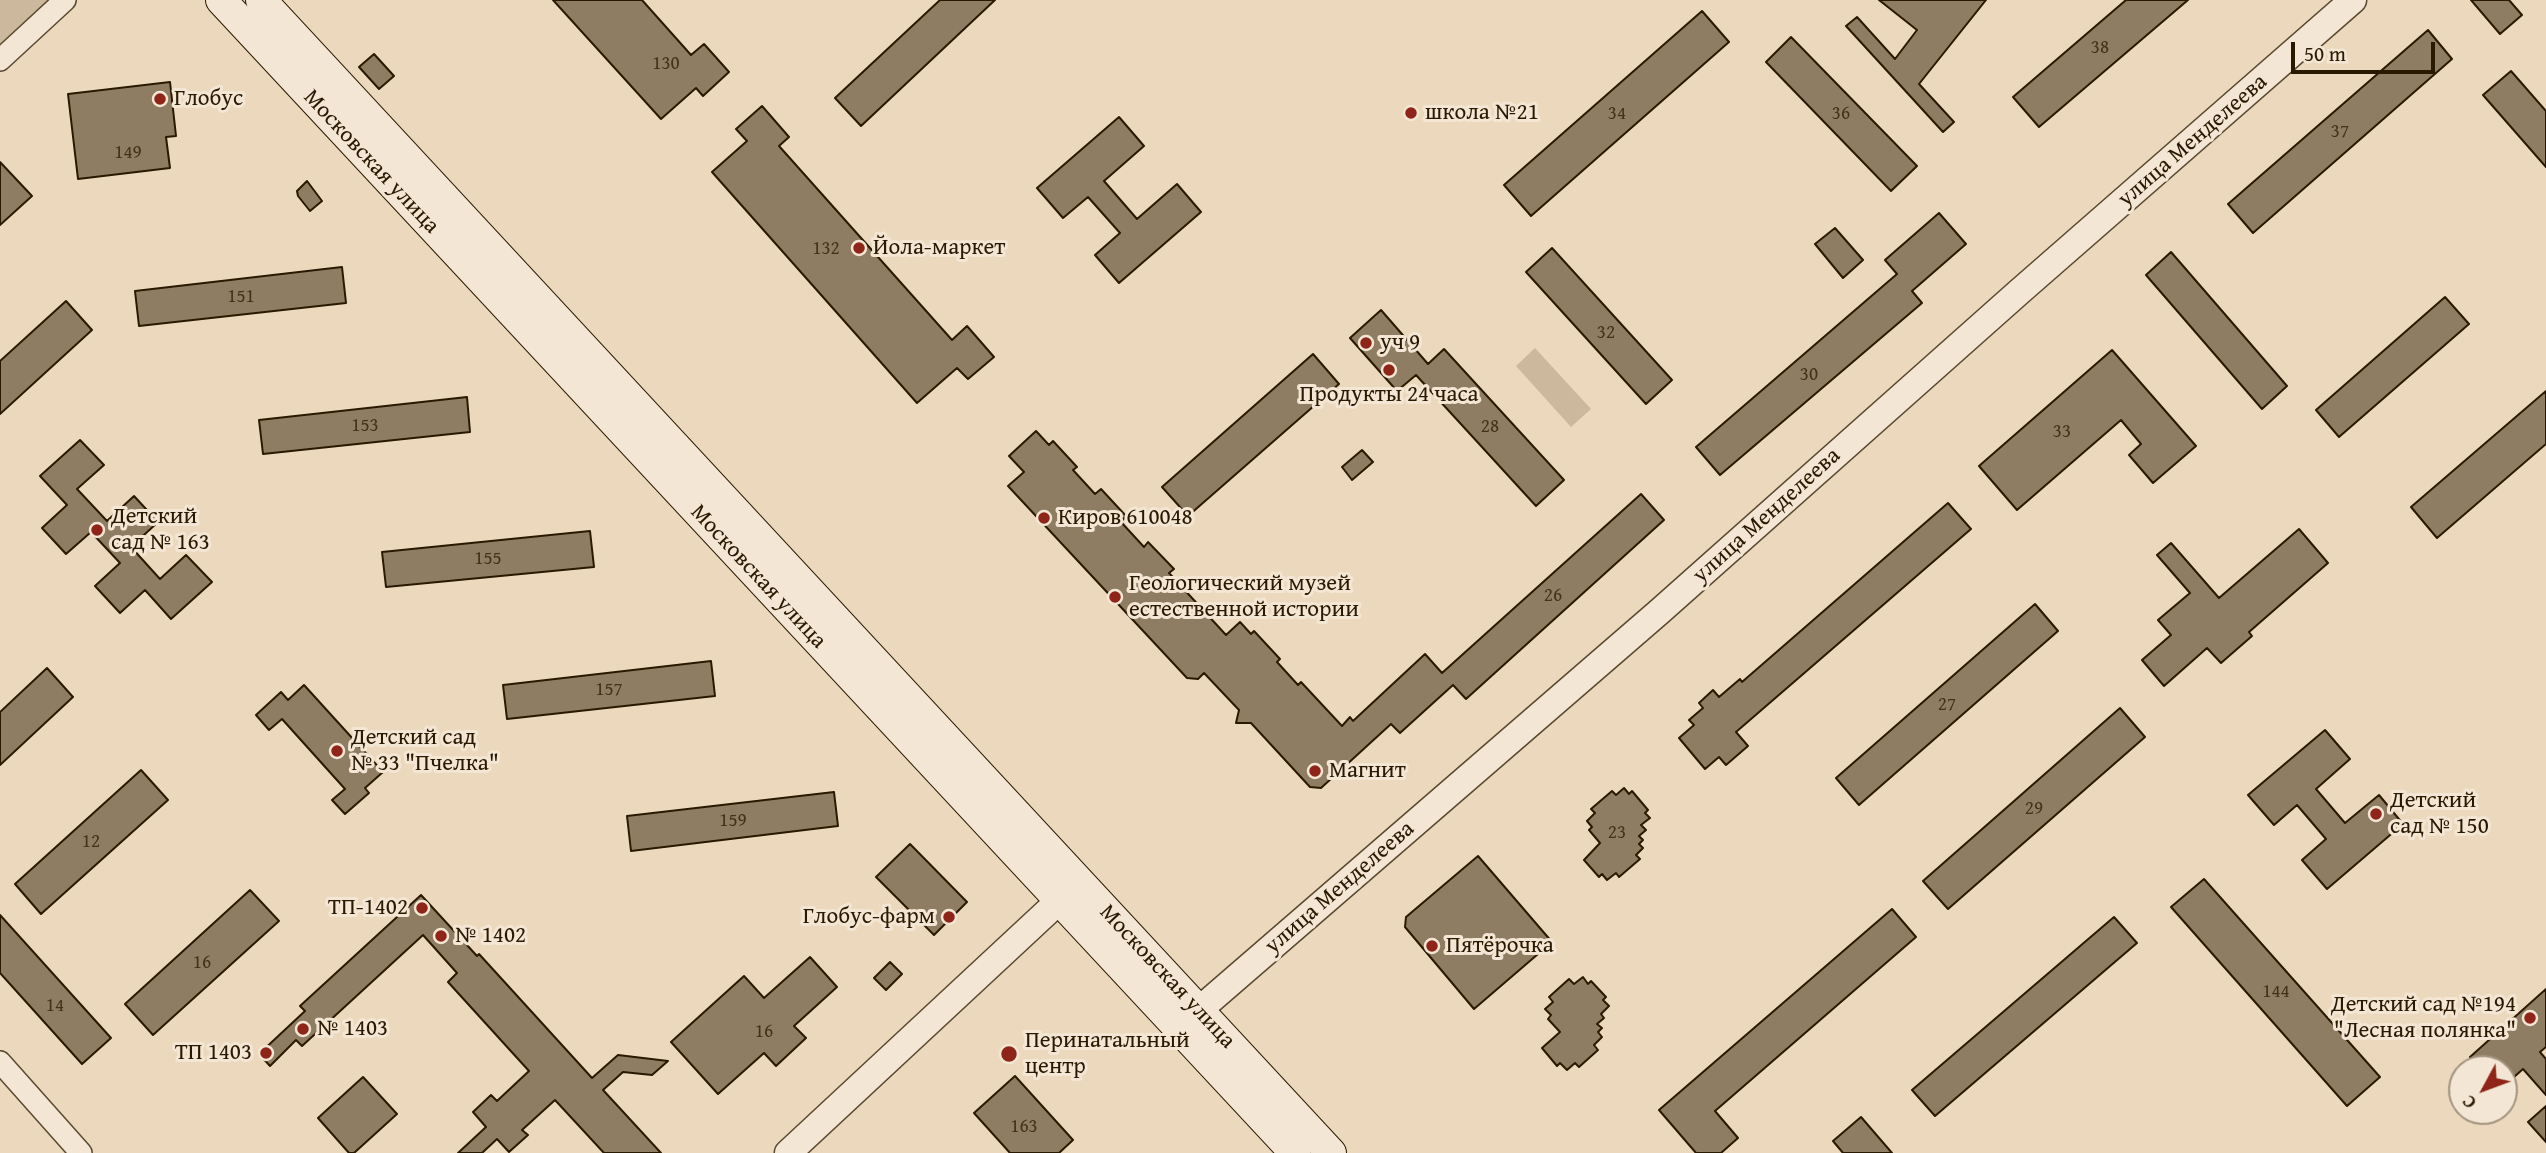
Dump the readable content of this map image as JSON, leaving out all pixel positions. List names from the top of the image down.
{
  "streets": {
    "main road": ["Московская улица"],
    "street": ["улица Менделеева"]
  },
  "crossings": [
    ["улица Менделеева", "Московская улица"]
  ],
  "places": [
    "Глобус",
    "школа №21",
    "Йола-маркет",
    "уч 9",
    "Продукты 24 часа",
    "Киров 610048",
    "Детский сад № 163",
    "Геологический музей естественной истории",
    "Детский сад № 33 \"Пчелка\"",
    "Магнит",
    "Детский сад № 150",
    "ТП-1402",
    "Глобус-фарм",
    "№ 1402",
    "Пятёрочка",
    "Детский сад №194 \"Лесная полянка\"",
    "№ 1403",
    "ТП 1403",
    "Перинатальный центр"
  ],
  "house_numbers": [
    "38",
    "130",
    "34",
    "36",
    "37",
    "149",
    "132",
    "151",
    "32",
    "30",
    "153",
    "28",
    "33",
    "155",
    "26",
    "157",
    "27",
    "29",
    "159",
    "23",
    "12",
    "16",
    "144",
    "14",
    "16",
    "163"
  ],
  "scale_bar": "50 m",
  "north": "bottom left"
}
